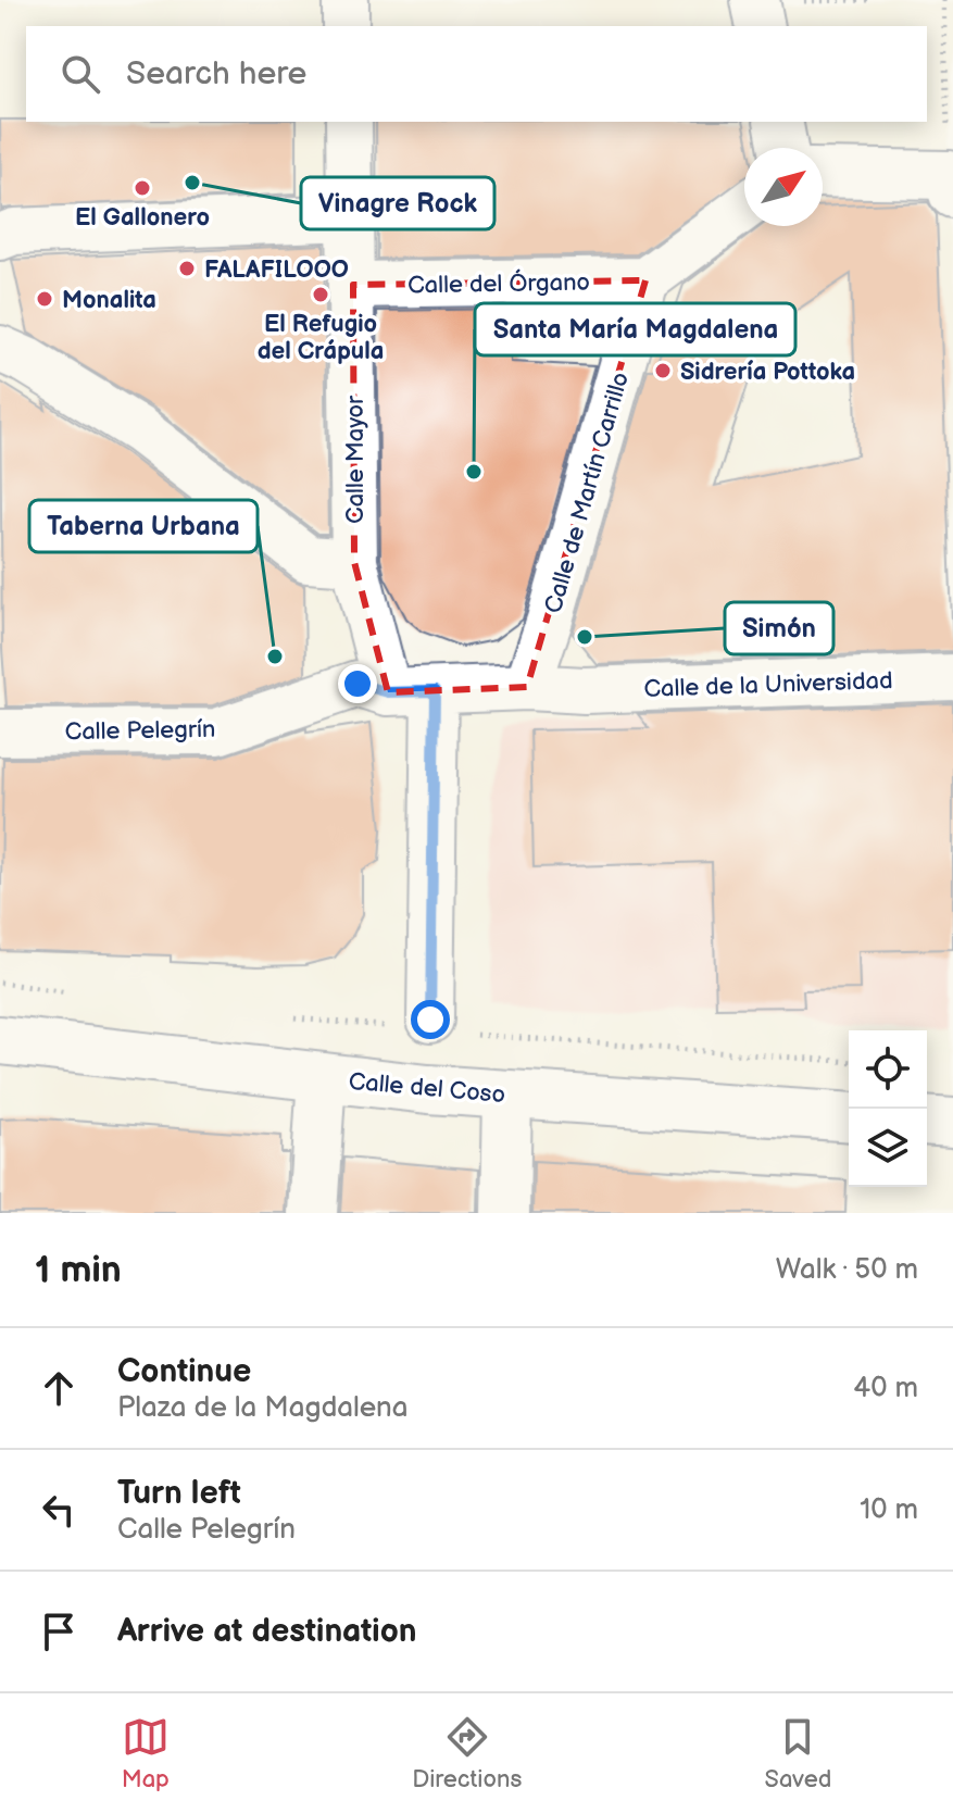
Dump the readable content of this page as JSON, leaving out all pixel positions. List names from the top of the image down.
{
  "streets": {
    "street": [
      "Calle del Órgano",
      "Calle Mayor",
      "Calle de Martín Carrillo",
      "Calle de la Universidad",
      "Calle Pelegrín",
      "Calle del Coso"
    ]
  },
  "crossings": [
    ["Calle del Órgano", "Calle Mayor"],
    ["Calle del Órgano", "Calle de Martín Carrillo"],
    ["Calle Mayor", "Calle Pelegrín"],
    ["Calle de Martín Carrillo", "Calle Pelegrín"],
    ["Calle de la Universidad", "Calle Pelegrín"]
  ],
  "places": [
    "Vinagre Rock",
    "El Gallonero",
    "FALAFILOOO",
    "El Refugio del Crápula",
    "Monalita",
    "Sidrería Pottoka",
    "Santa María Magdalena",
    "Simón",
    "Taberna Urbana"
  ],
  "north": "top right",
  "page": {
    "search": "Search here",
    "heading": ["1 min", "Walk · 50 m"],
    "list": [
      ["Continue", "Plaza de la Magdalena", "40 m"],
      ["Turn left", "Calle Pelegrín", "10 m"],
      "Arrive at destination"
    ],
    "nav": ["Map", "Directions", "Saved"]
  }
}
